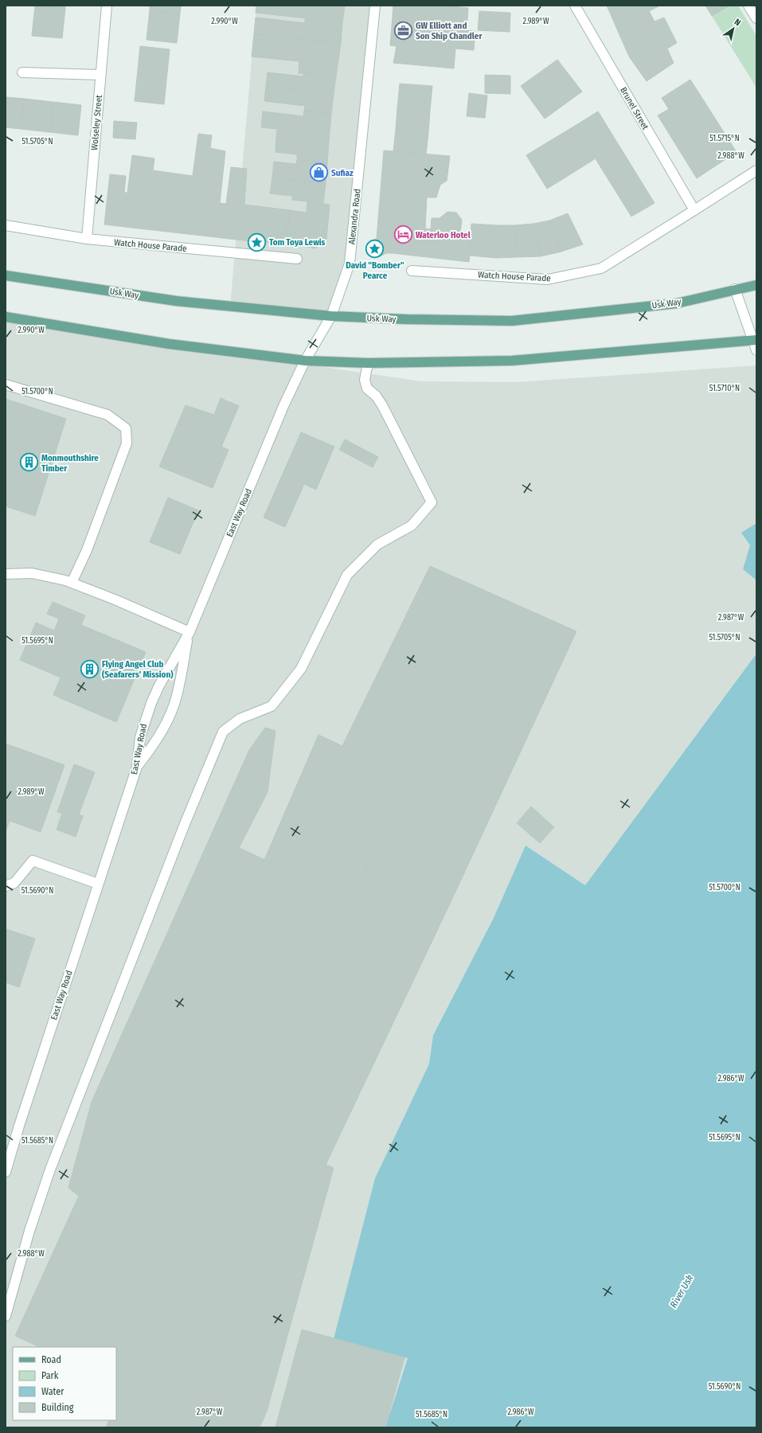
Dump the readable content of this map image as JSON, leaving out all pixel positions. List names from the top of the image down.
{
  "streets": {
    "main road": ["Usk Way"],
    "street": [
      "Brunel Street",
      "Wolseley Street",
      "Alexandra Road",
      "Watch House Parade",
      "East Way Road"
    ]
  },
  "crossings": [
    ["Brunel Street", "Watch House Parade"],
    ["Wolseley Street", "Watch House Parade"],
    ["Alexandra Road", "Usk Way"],
    ["Alexandra Road", "East Way Road"]
  ],
  "water": ["River Usk"],
  "places": {
    "office": ["GW Elliott and Son Ship Chandler"],
    "shop": ["Sufiaz"],
    "hotel": ["Waterloo Hotel"],
    "place": ["Tom Toya Lewis", "David \"Bomber\" Pearce"],
    "building": ["Monmouthshire Timber", "Flying Angel Club (Seafarers' Mission)"]
  },
  "legend": [
    "Road",
    "Park",
    "Water",
    "Building"
  ],
  "north": "top right",
  "coordinates": [
    "2.990°W",
    "2.989°W",
    "51.5715°N",
    "51.5705°N",
    "2.988°W",
    "51.5710°N",
    "51.5700°N",
    "2.987°W",
    "51.5695°N",
    "51.5690°N",
    "2.986°W",
    "51.5685°N"
  ]
}
